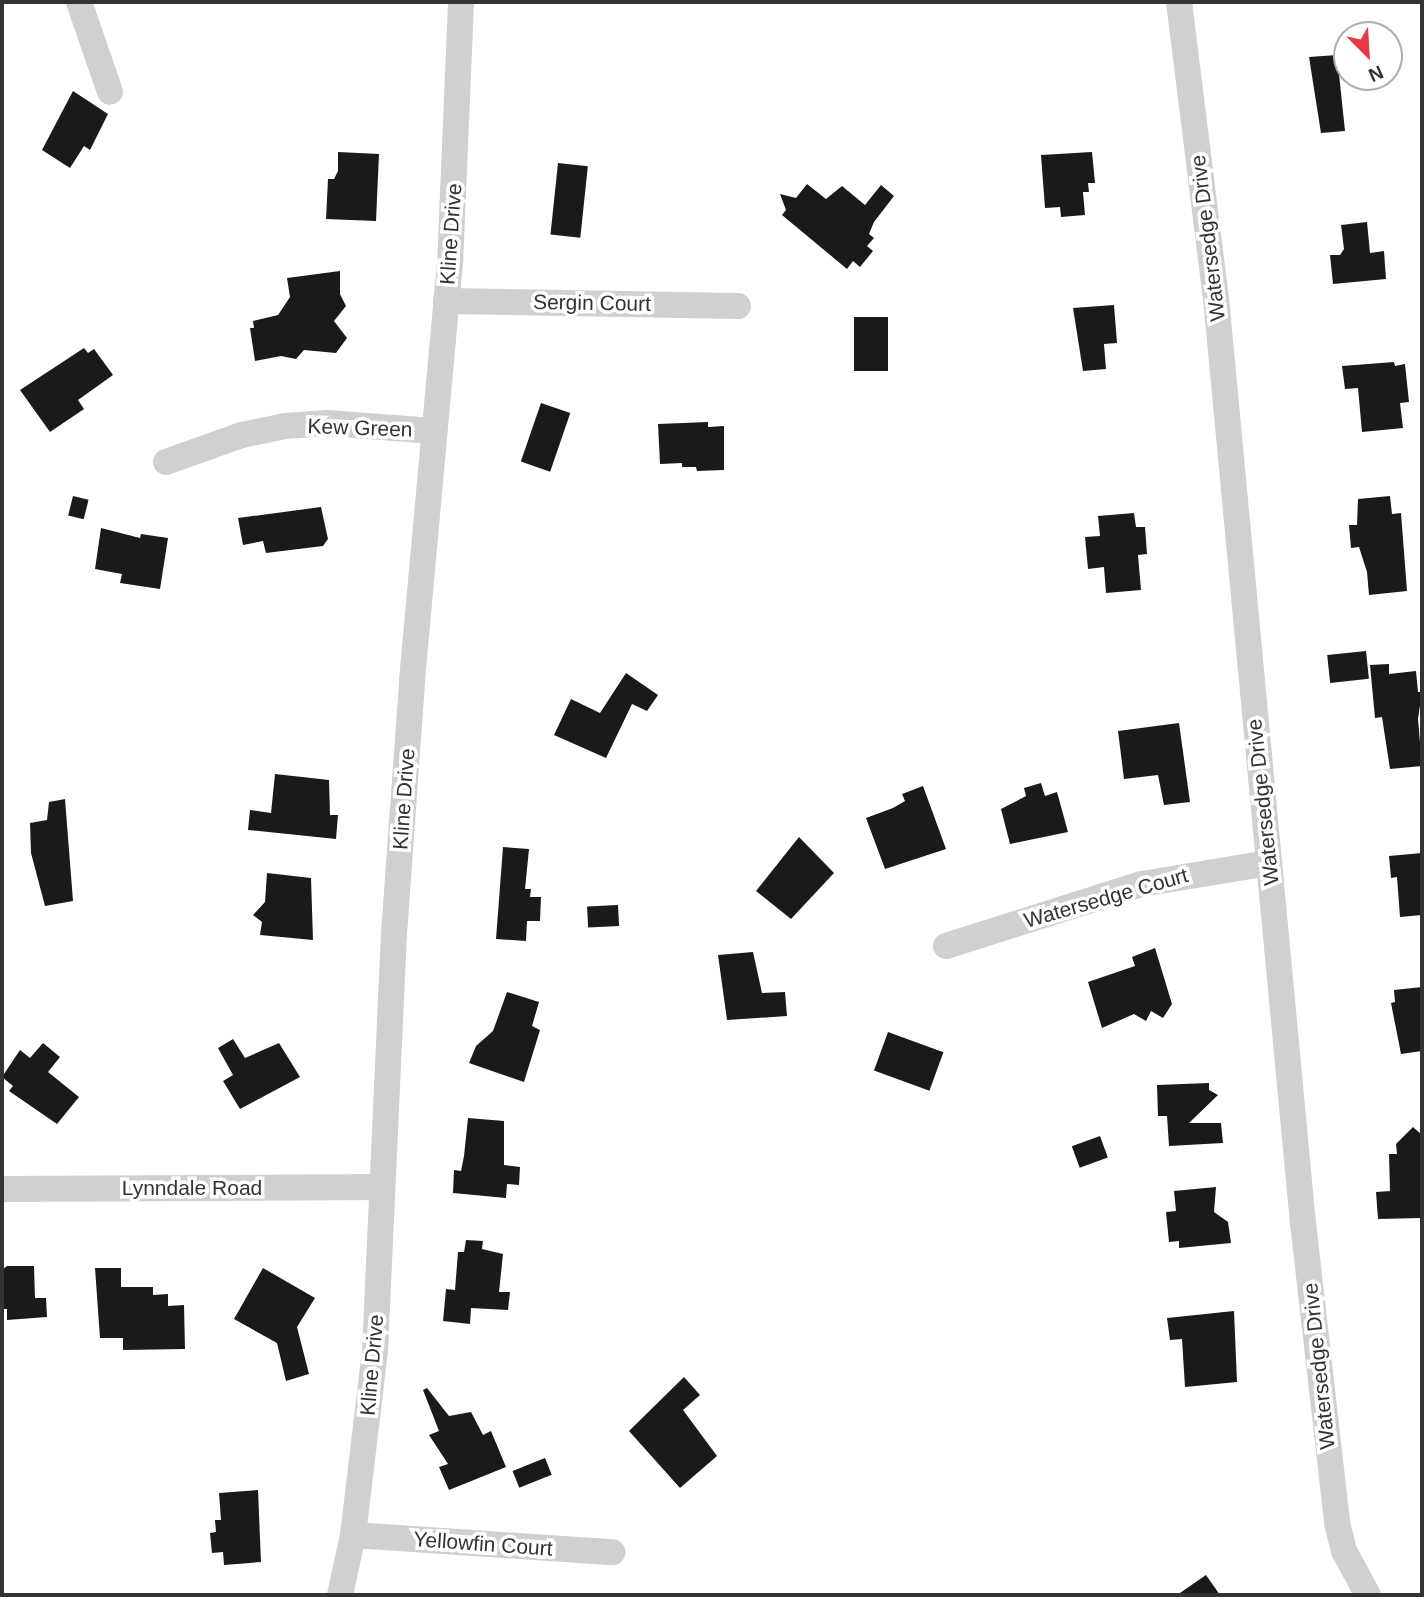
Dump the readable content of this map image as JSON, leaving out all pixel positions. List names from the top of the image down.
{
  "streets": {
    "street": [
      "Kline Drive",
      "Watersedge Drive",
      "Sergin Court",
      "Kew Green",
      "Watersedge Court",
      "Lynndale Road",
      "Yellowfin Court"
    ]
  },
  "crossings": [
    ["Kline Drive", "Sergin Court"],
    ["Kline Drive", "Kew Green"],
    ["Kline Drive", "Lynndale Road"],
    ["Kline Drive", "Yellowfin Court"],
    ["Watersedge Drive", "Watersedge Court"]
  ],
  "north": "bottom right"
}
